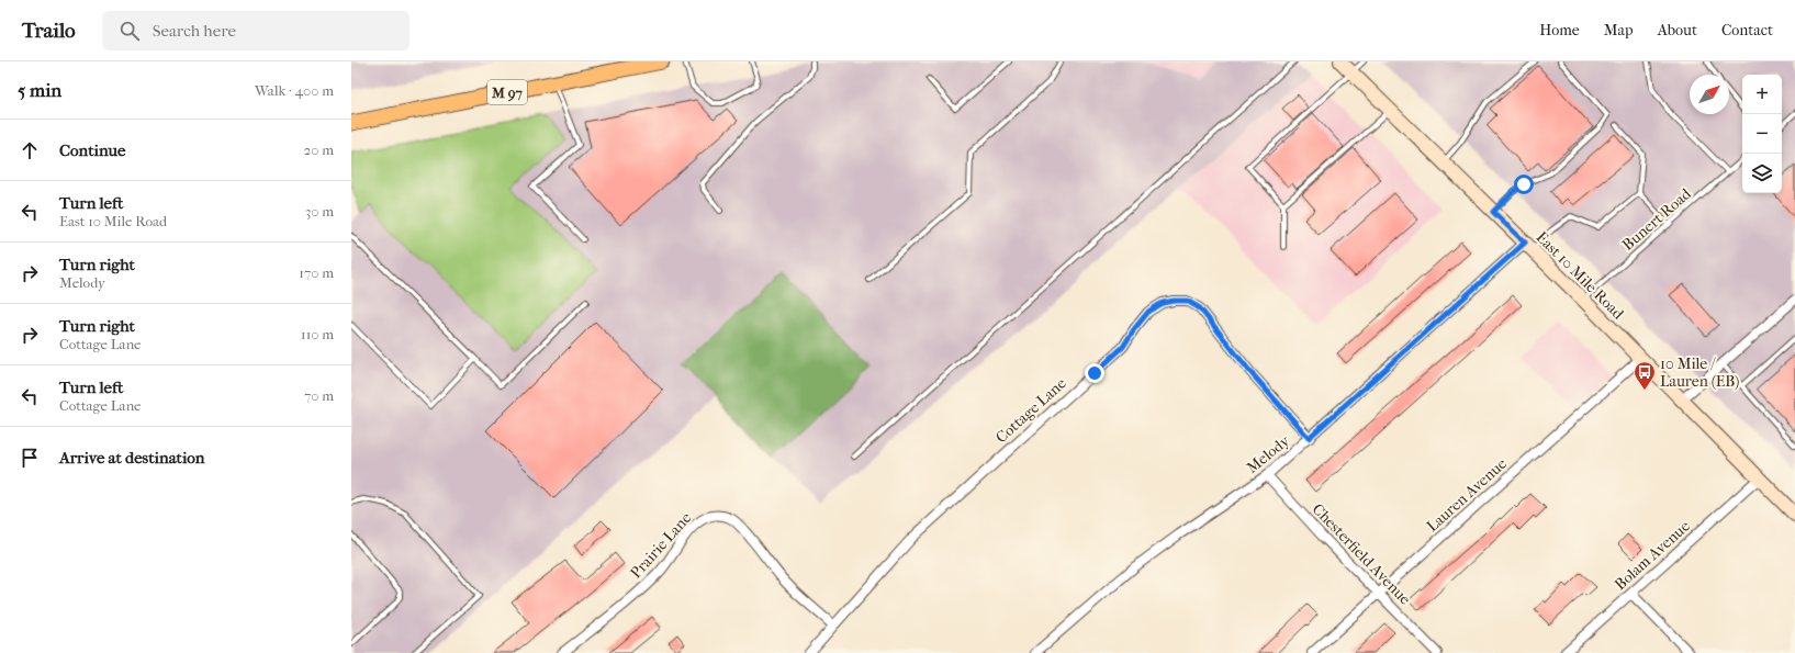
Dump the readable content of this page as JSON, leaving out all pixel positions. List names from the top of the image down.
{
  "streets": {
    "main road": ["M 97", "East 10 Mile Road"],
    "street": [
      "Cottage Lane",
      "Melody",
      "Lauren Avenue",
      "Prairie Lane",
      "Chesterfield Avenue",
      "Bolam Avenue"
    ],
    "lane": ["Bunert Road"]
  },
  "crossings": [
    ["Bunert Road", "East 10 Mile Road"],
    ["East 10 Mile Road", "Melody"],
    ["East 10 Mile Road", "Lauren Avenue"],
    ["East 10 Mile Road", "Bolam Avenue"],
    ["Cottage Lane", "Melody"],
    ["Cottage Lane", "Prairie Lane"],
    ["Melody", "Chesterfield Avenue"],
    ["Lauren Avenue", "Chesterfield Avenue"]
  ],
  "places": {
    "bus stop": ["10 Mile / Lauren (EB)"]
  },
  "north": "top right",
  "page": {
    "header": "Trailo",
    "search": "Search here",
    "nav": [
      "Home",
      "Map",
      "About",
      "Contact"
    ],
    "heading": ["5 min", "Walk · 400 m"],
    "map_buttons": ["+", "−"],
    "list": [
      ["Continue", "20 m"],
      ["Turn left", "East 10 Mile Road", "30 m"],
      ["Turn right", "Melody", "170 m"],
      ["Turn right", "Cottage Lane", "110 m"],
      ["Turn left", "Cottage Lane", "70 m"],
      "Arrive at destination"
    ]
  }
}
